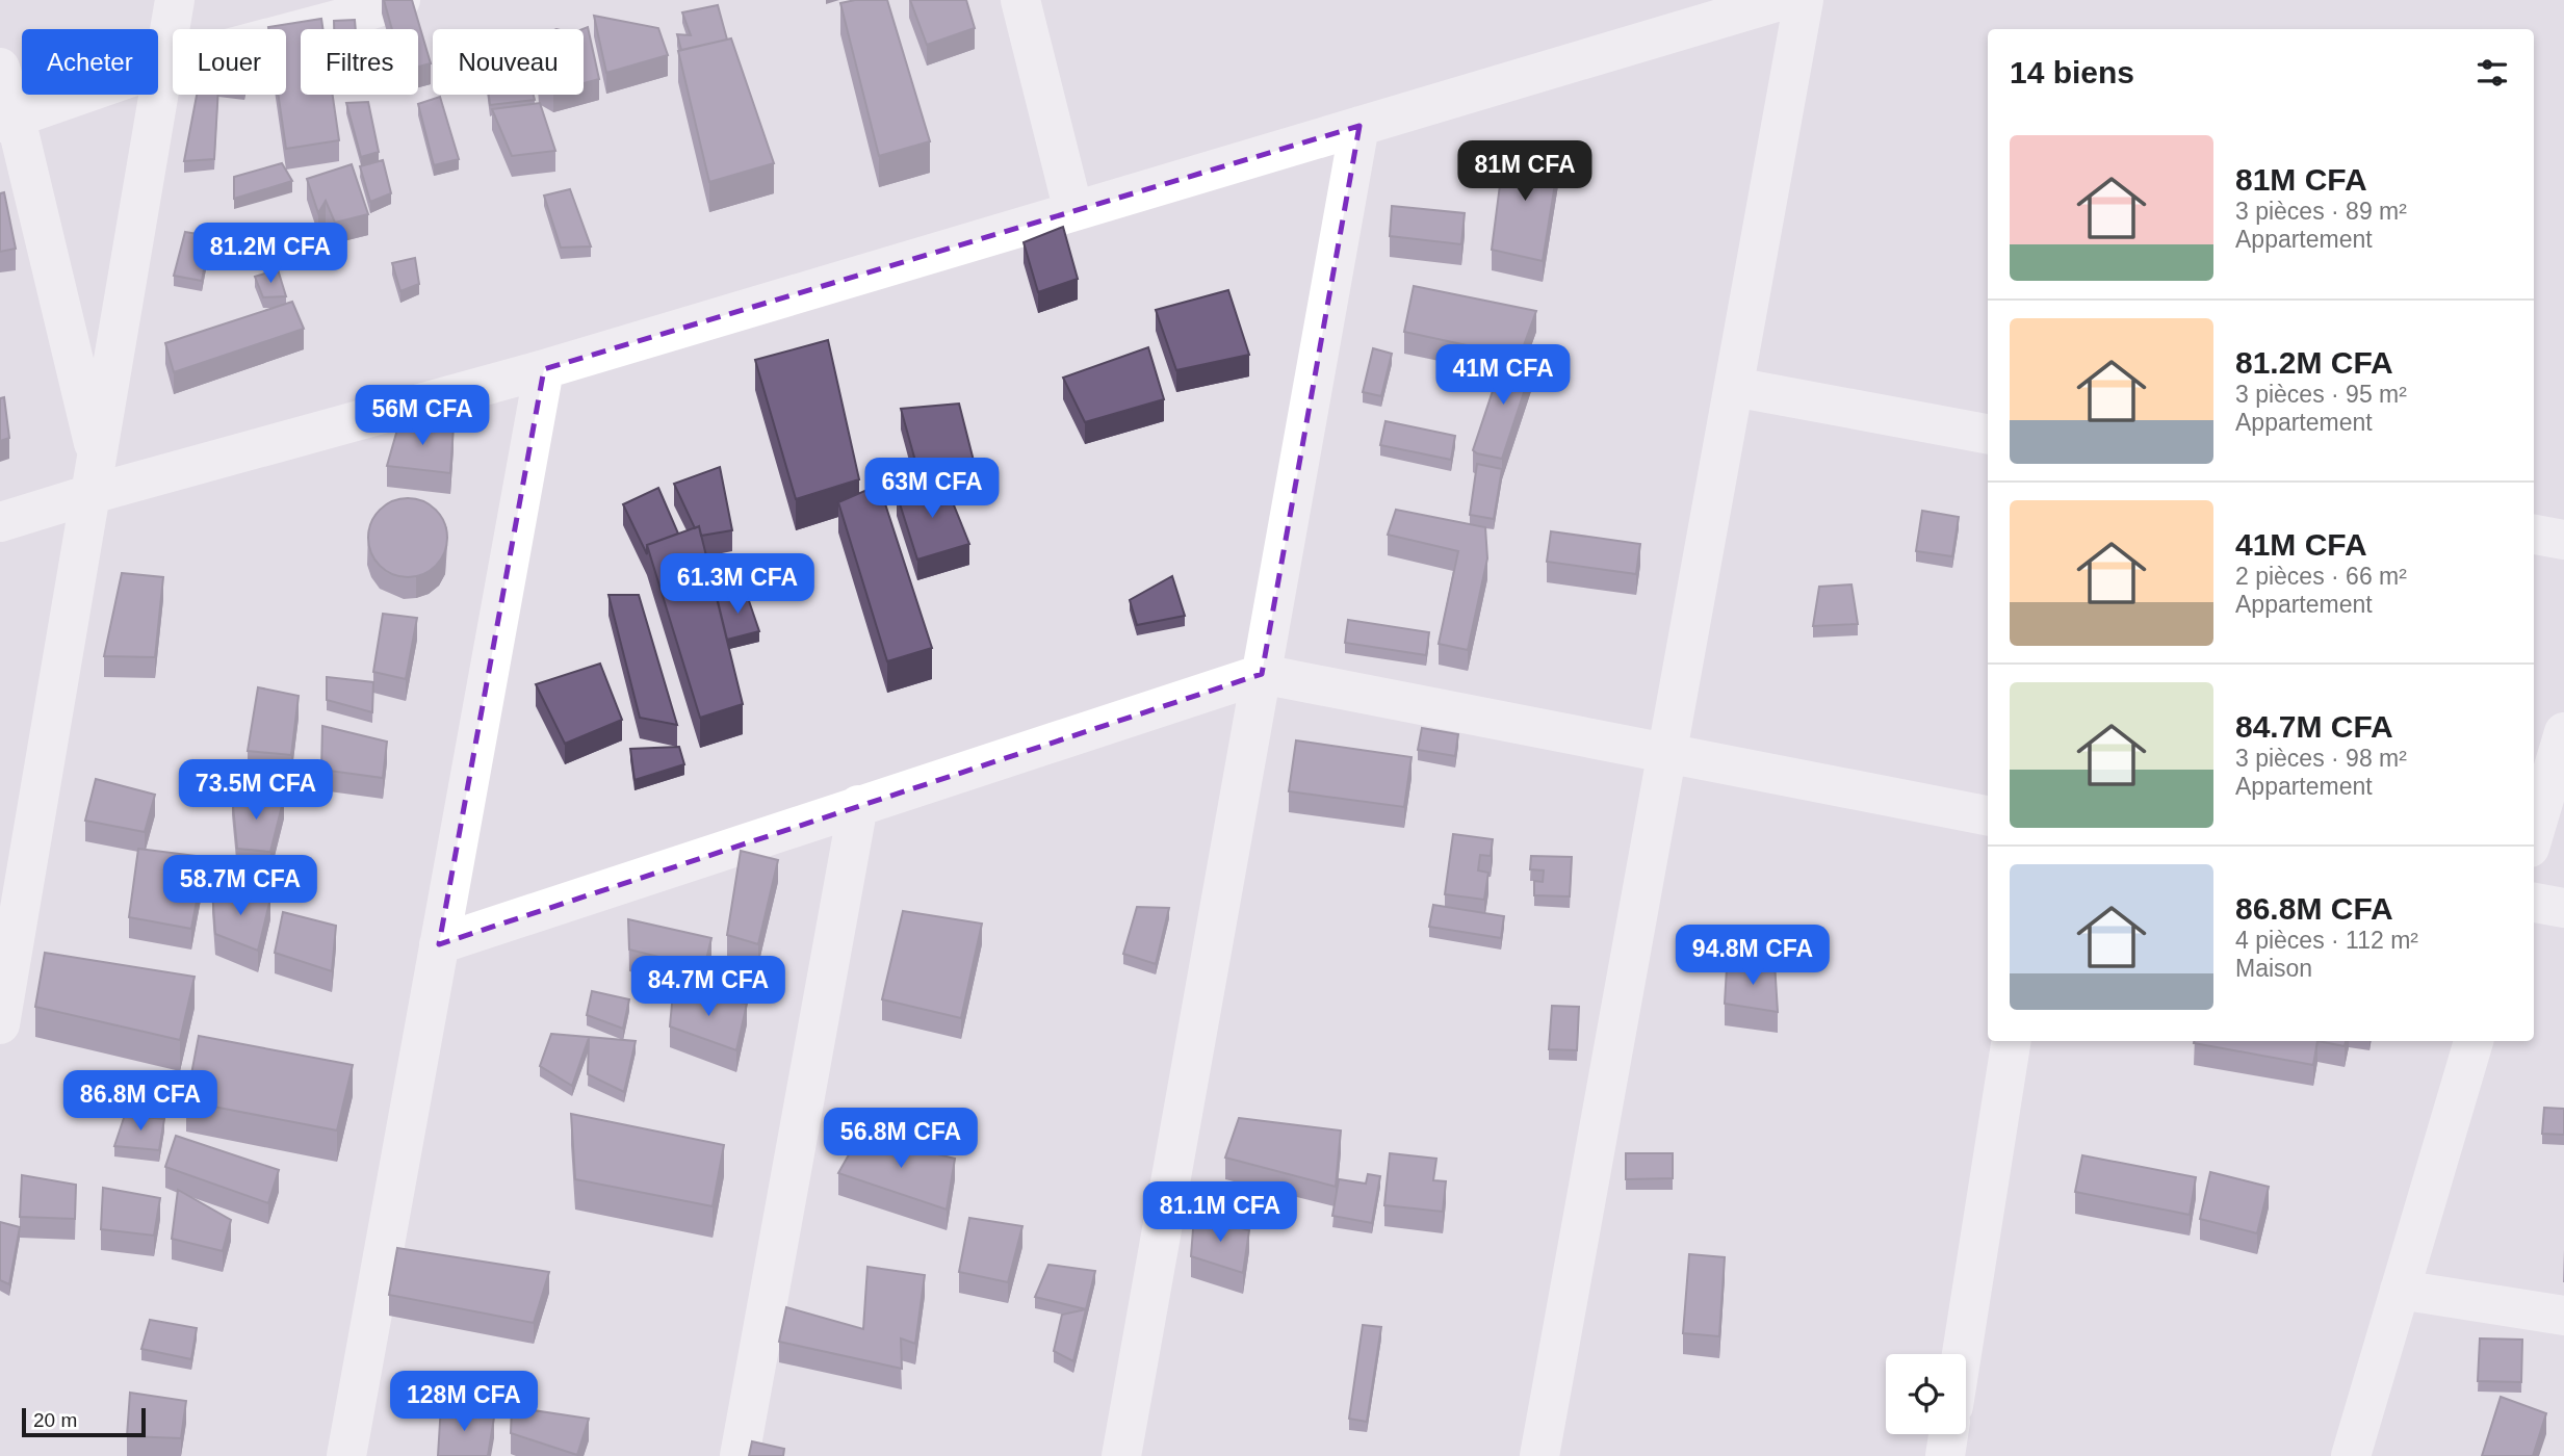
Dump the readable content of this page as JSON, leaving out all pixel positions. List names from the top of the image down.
{
  "scale_bar": "20 m",
  "page": {
    "chip": [
      "Acheter",
      "Louer",
      "Filtres",
      "Nouveau"
    ],
    "heading": "14 biens",
    "list": [
      {
        "name": "81M CFA",
        "note": "3 pièces · 89 m² · Appartement"
      },
      {
        "name": "81.2M CFA",
        "note": "3 pièces · 95 m² · Appartement"
      },
      {
        "name": "41M CFA",
        "note": "2 pièces · 66 m² · Appartement"
      },
      {
        "name": "84.7M CFA",
        "note": "3 pièces · 98 m² · Appartement"
      },
      {
        "name": "86.8M CFA",
        "note": "4 pièces · 112 m² · Maison"
      }
    ],
    "price": [
      "81M CFA",
      "81.2M CFA",
      "41M CFA",
      "56M CFA",
      "63M CFA",
      "61.3M CFA",
      "73.5M CFA",
      "58.7M CFA",
      "94.8M CFA",
      "84.7M CFA",
      "86.8M CFA",
      "56.8M CFA",
      "81.1M CFA",
      "128M CFA"
    ],
    "scale": "20 m"
  }
}
